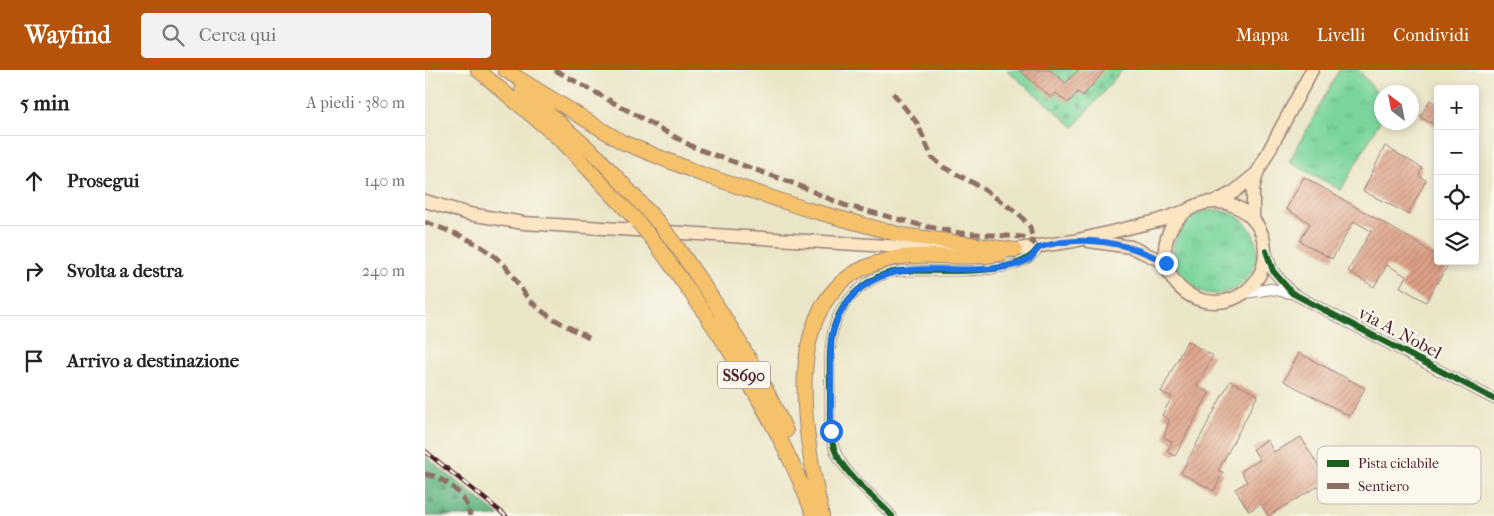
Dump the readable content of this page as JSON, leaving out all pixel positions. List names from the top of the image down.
{
  "streets": {
    "highway": ["SS690"],
    "street": ["via A. Nobel"]
  },
  "legend": ["Pista ciclabile", "Sentiero"],
  "north": "top left",
  "page": {
    "header": "Wayfind",
    "search": "Cerca qui",
    "nav": ["Mappa", "Livelli", "Condividi"],
    "heading": ["5 min", "A piedi · 380 m"],
    "map_buttons": ["+", "−"],
    "list": [
      ["Prosegui", "140 m"],
      ["Svolta a destra", "240 m"],
      "Arrivo a destinazione"
    ]
  }
}
